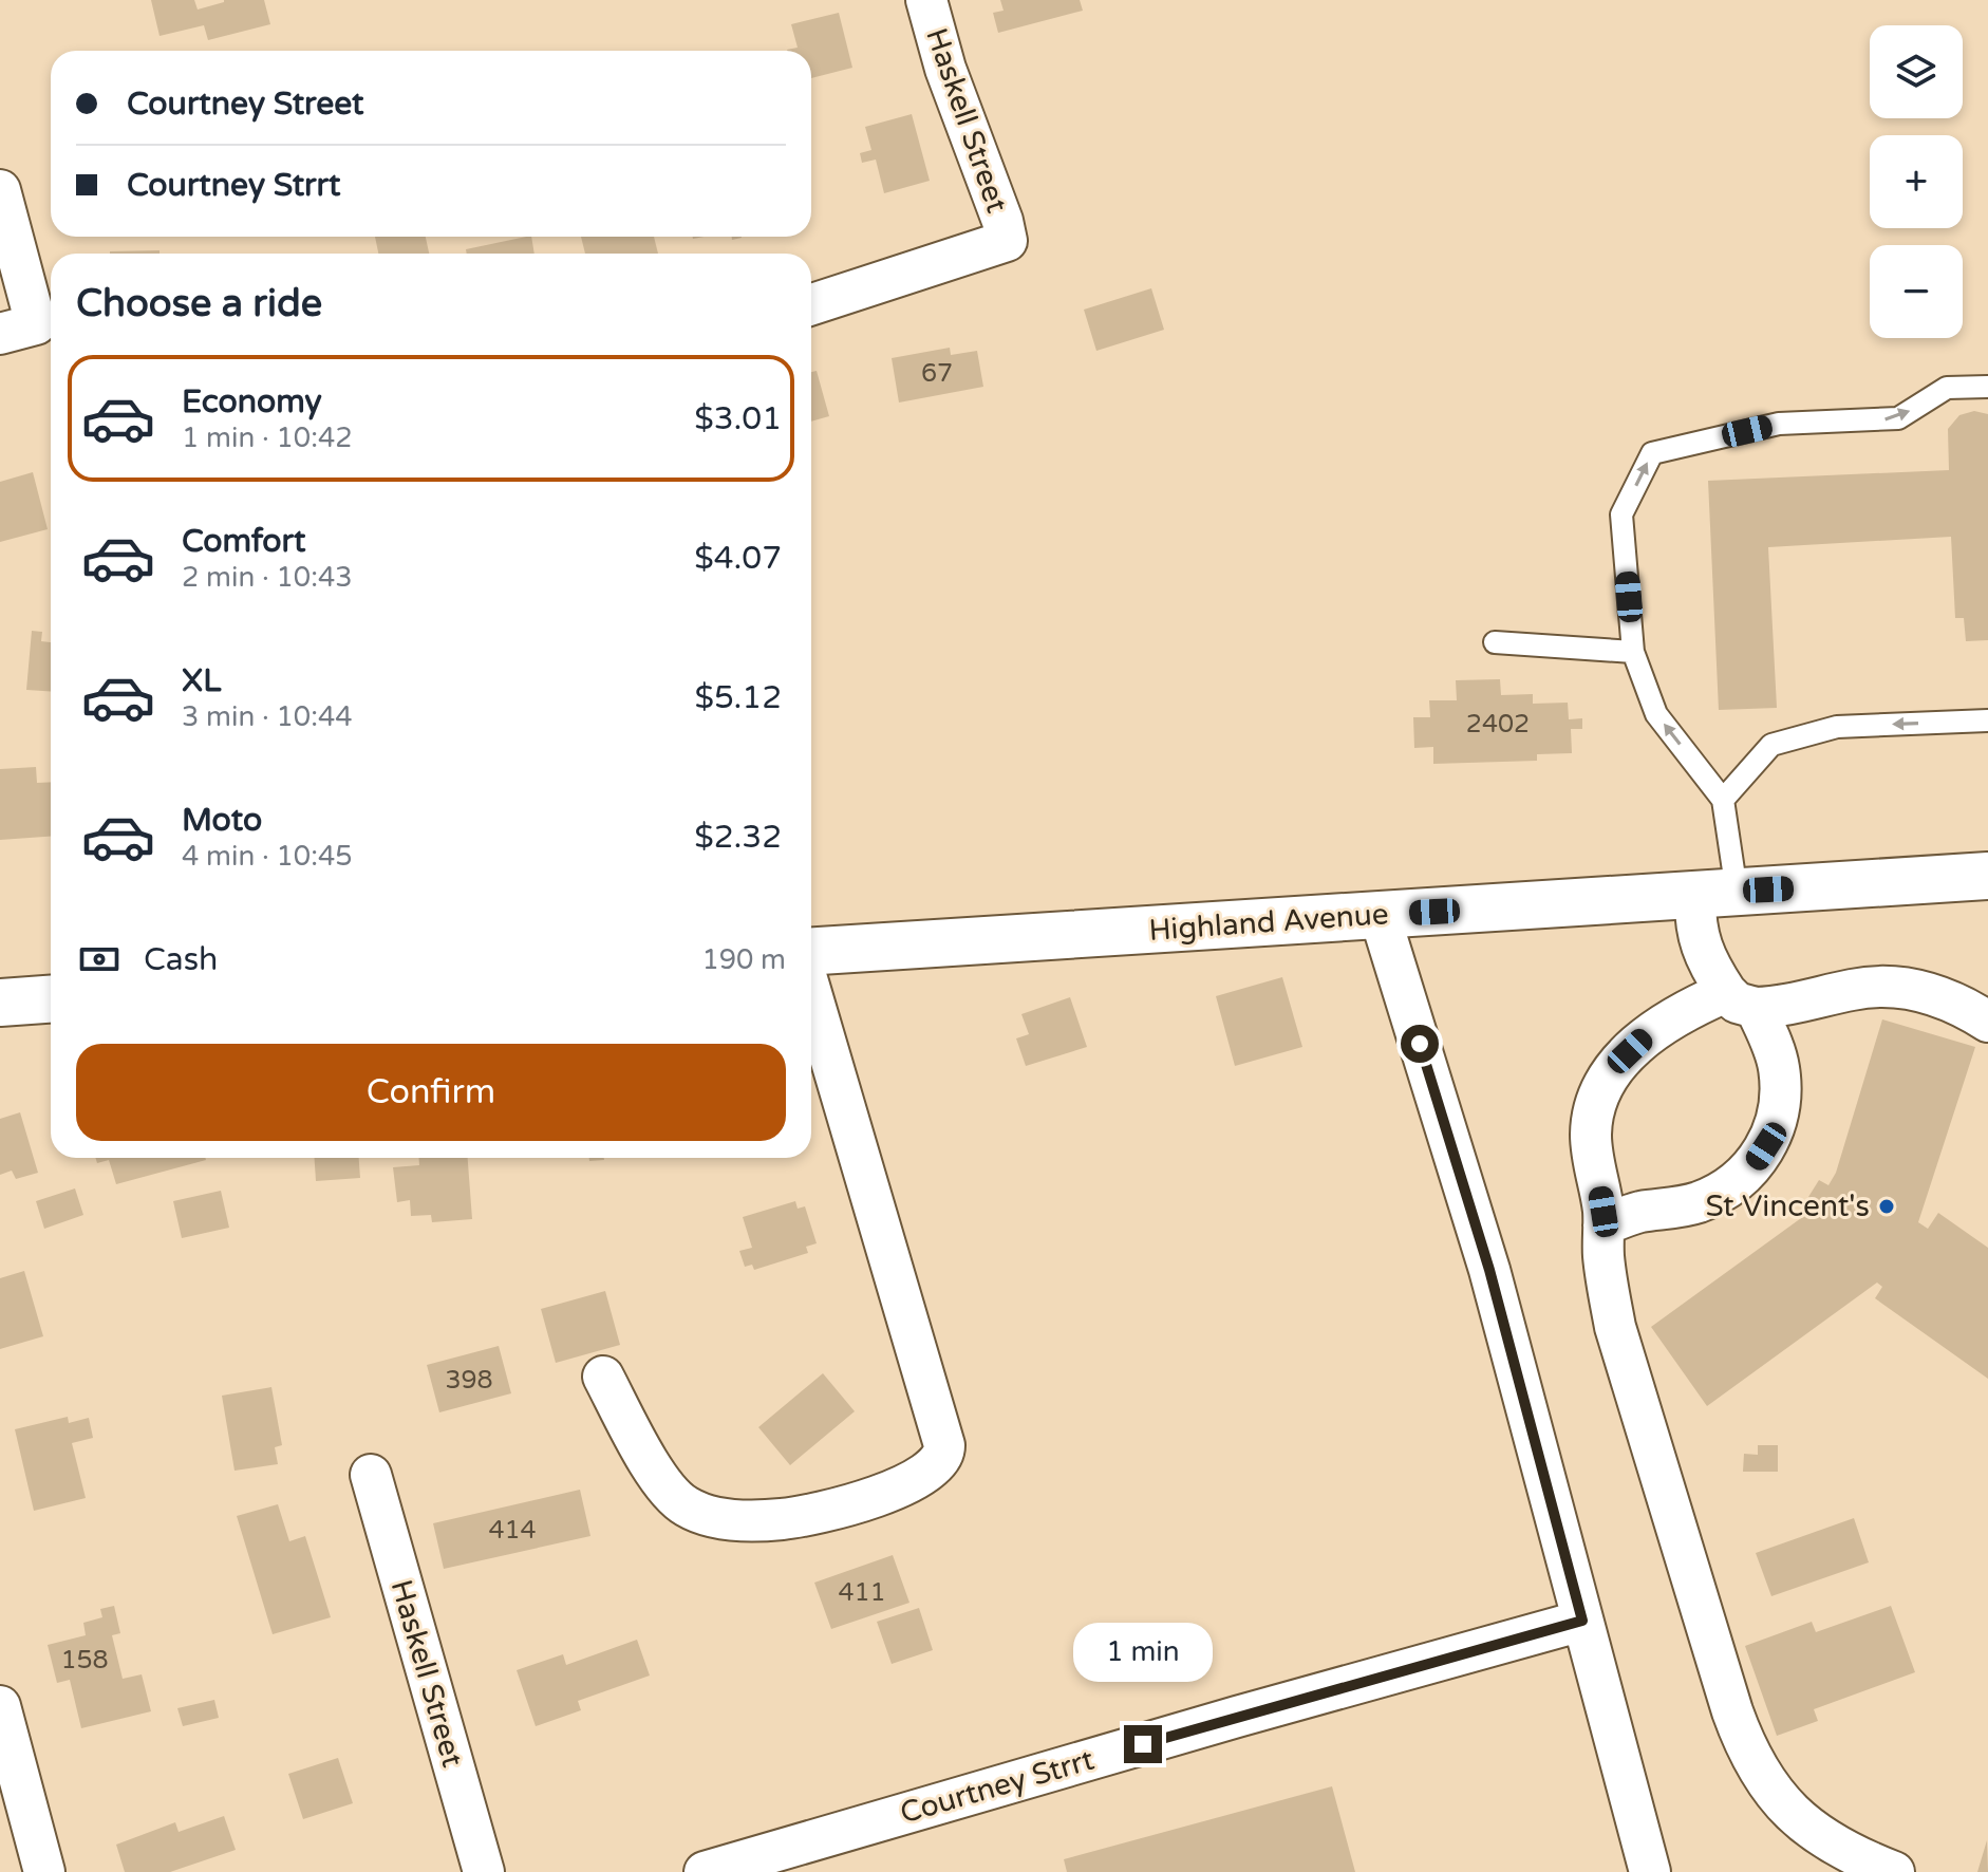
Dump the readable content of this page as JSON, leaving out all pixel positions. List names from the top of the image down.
{
  "streets": {
    "main road": ["Highland Avenue"],
    "street": ["Haskell Street", "Courtney Strrt"]
  },
  "places": ["St Vincent's"],
  "house_numbers": [
    "67",
    "2402",
    "398",
    "414",
    "411",
    "158"
  ],
  "page": {
    "map_buttons": ["+", "−"],
    "banner": ["Courtney Street", "Courtney Strrt"],
    "heading": "Choose a ride",
    "list": [
      {
        "name": "Economy",
        "note": "1 min · 10:42",
        "value": "$3.01"
      },
      {
        "name": "Comfort",
        "note": "2 min · 10:43",
        "value": "$4.07"
      },
      {
        "name": "XL",
        "note": "3 min · 10:44",
        "value": "$5.12"
      },
      {
        "name": "Moto",
        "note": "4 min · 10:45",
        "value": "$2.32"
      }
    ],
    "pay": ["Cash", "190 m"],
    "buttons": "Confirm",
    "bubble": "1 min"
  }
}
